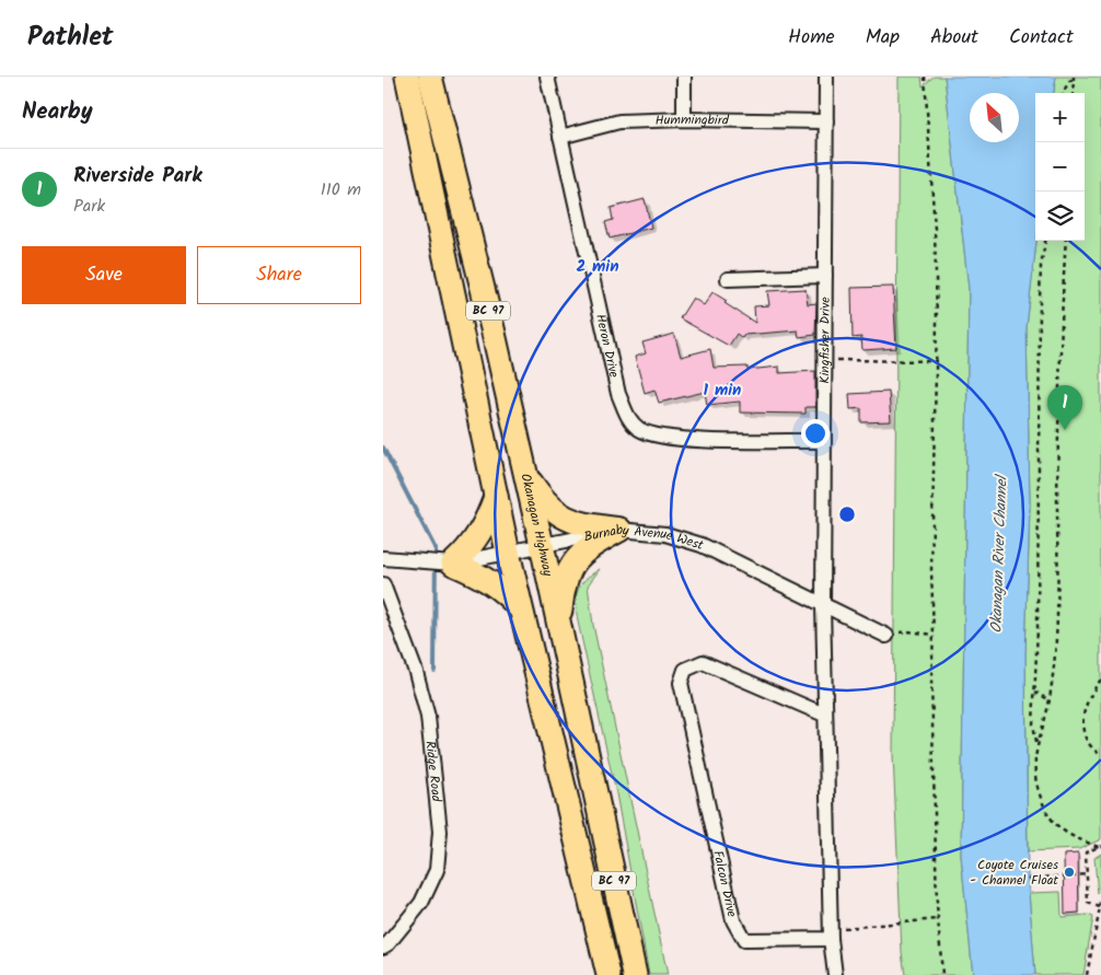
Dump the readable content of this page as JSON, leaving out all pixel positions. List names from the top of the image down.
{
  "streets": {
    "highway": ["BC 97", "Okanagan Highway"],
    "street": [
      "Hummingbird",
      "Kingfisher Drive",
      "Heron Drive",
      "Burnaby Avenue West",
      "Ridge Road",
      "Falcon Drive"
    ]
  },
  "crossings": [
    ["Hummingbird", "Kingfisher Drive"],
    ["Hummingbird", "Heron Drive"],
    ["BC 97", "Burnaby Avenue West"],
    ["Kingfisher Drive", "Heron Drive"],
    ["Kingfisher Drive", "Burnaby Avenue West"],
    ["Okanagan Highway", "Burnaby Avenue West"]
  ],
  "water": ["Okanagan River Channel"],
  "places": ["Coyote Cruises - Channel Float"],
  "north": "top left",
  "page": {
    "header": "Pathlet",
    "nav": [
      "Home",
      "Map",
      "About",
      "Contact"
    ],
    "heading": "Nearby",
    "map_buttons": ["+", "−"],
    "list": [
      {
        "mark": "1",
        "name": "Riverside Park",
        "note": "Park",
        "value": "110 m"
      }
    ],
    "buttons": ["Save", "Share"],
    "pins": "1"
  },
  "rings": ["2 min", "1 min"]
}
